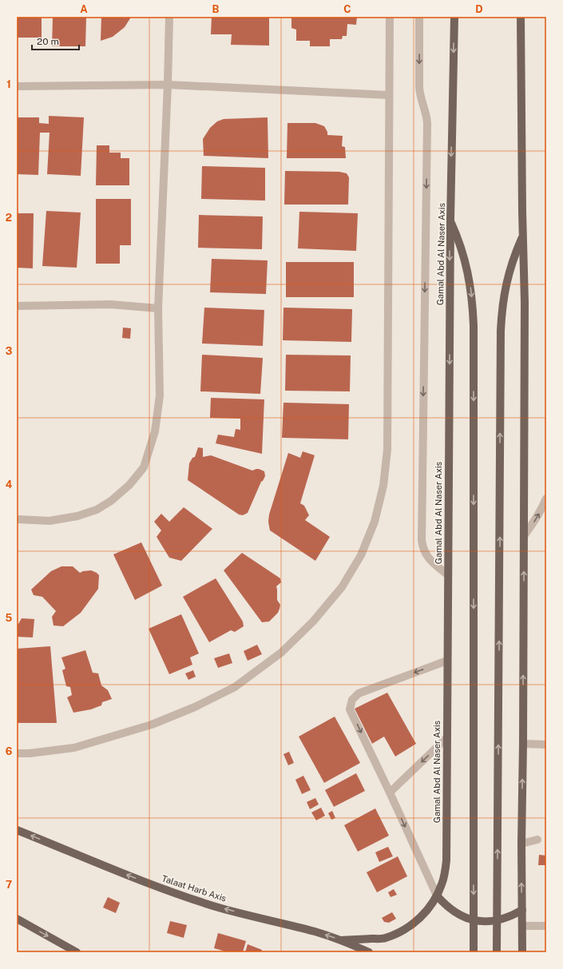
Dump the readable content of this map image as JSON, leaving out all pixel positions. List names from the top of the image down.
{
  "streets": {
    "main road": ["Gamal Abd Al Naser Axis", "Talaat Harb Axis"]
  },
  "crossings": [
    ["Gamal Abd Al Naser Axis", "Talaat Harb Axis"]
  ],
  "one_way": ["Talaat Harb Axis"],
  "scale_bar": "20 m",
  "grid": {
    "columns": [
      "A",
      "B",
      "C",
      "D"
    ],
    "rows": [
      "1",
      "2",
      "3",
      "4",
      "5",
      "6",
      "7"
    ]
  }
}
